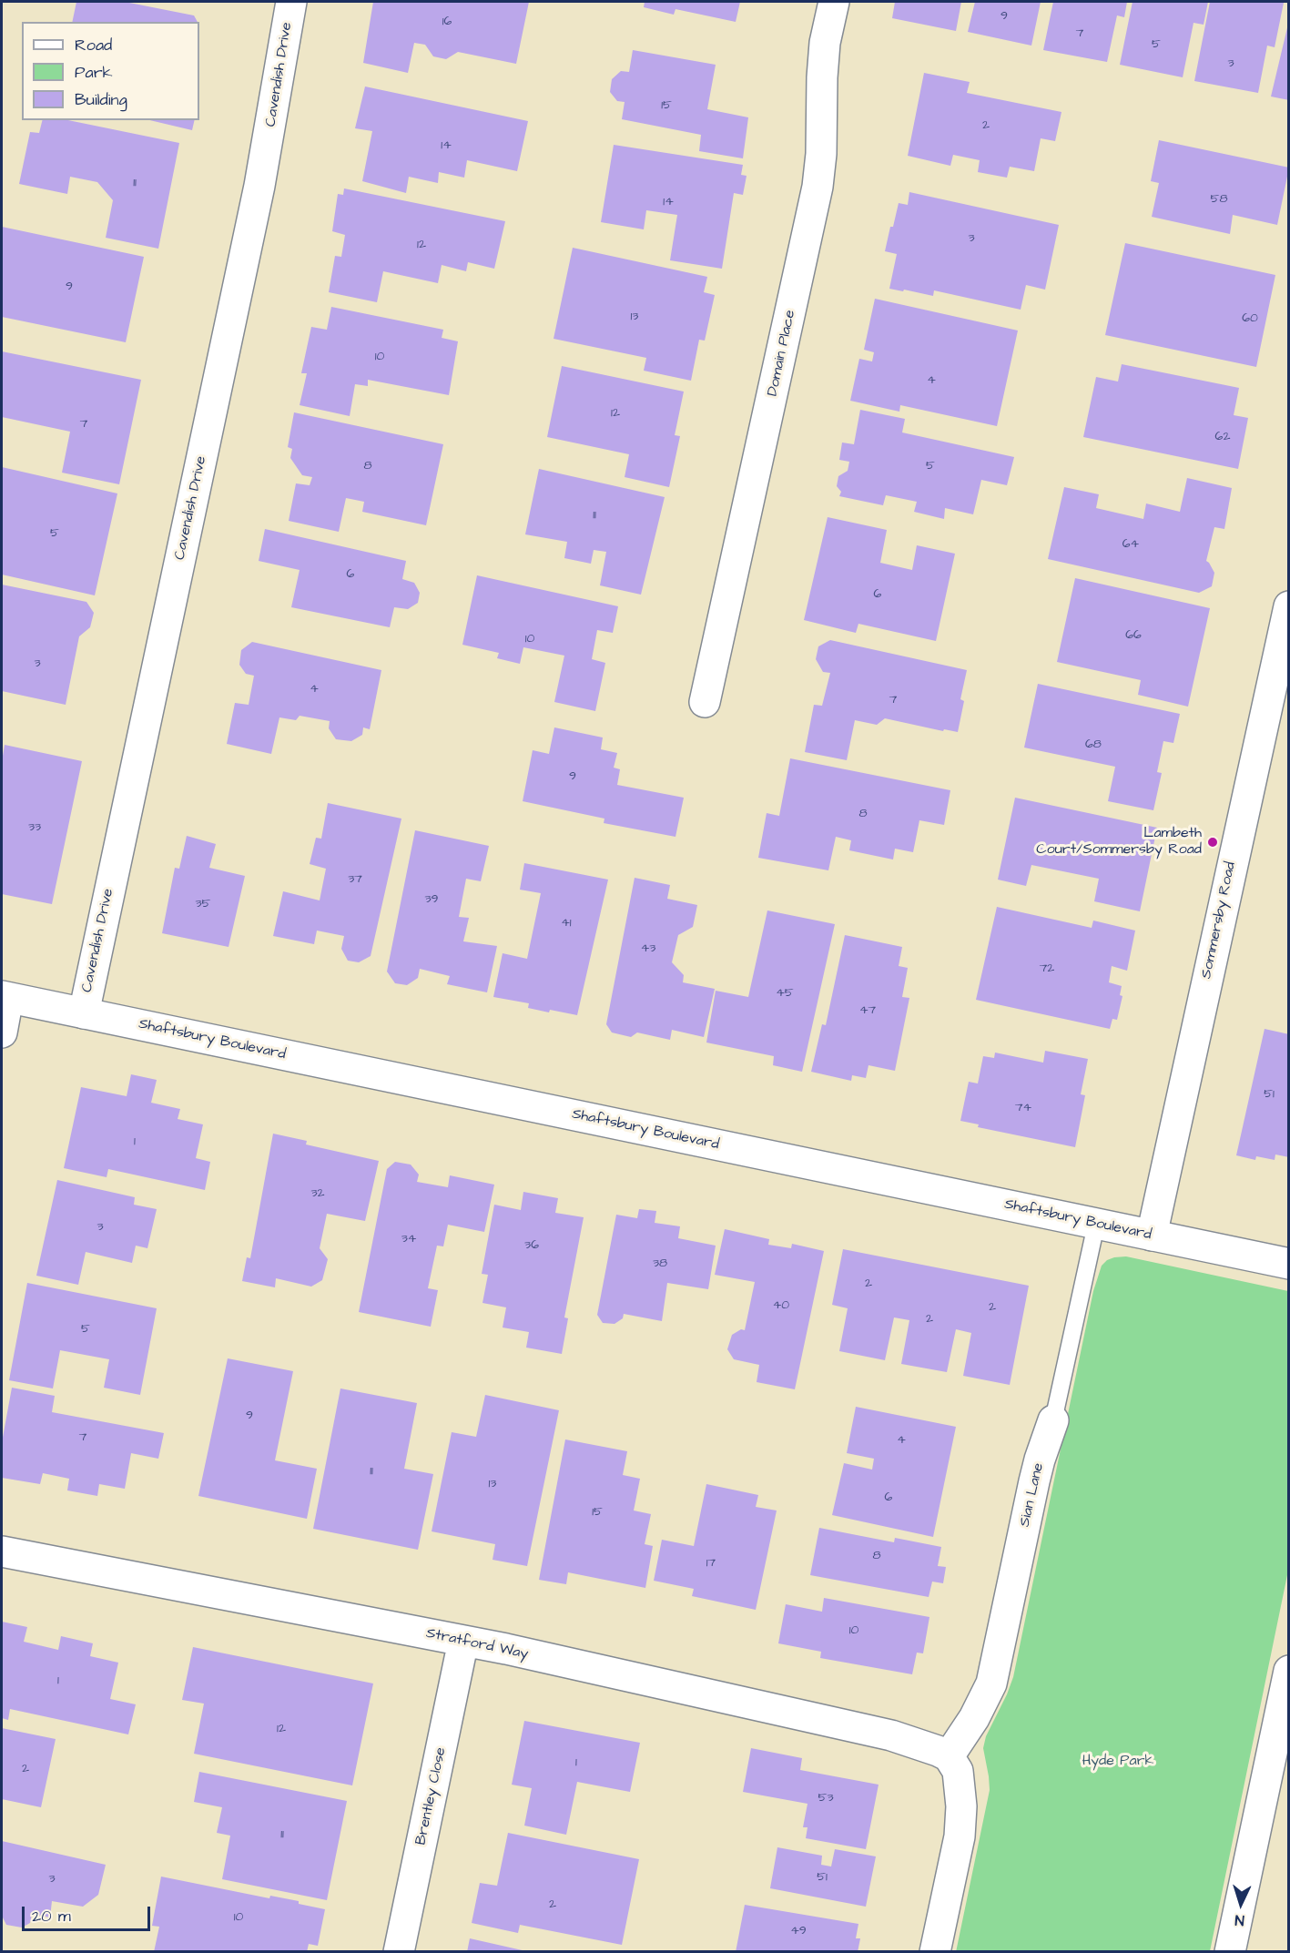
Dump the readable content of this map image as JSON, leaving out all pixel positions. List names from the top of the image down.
{
  "streets": {
    "street": [
      "Cavendish Drive",
      "Domain Place",
      "Sommersby Road",
      "Shaftsbury Boulevard",
      "Sian Lane",
      "Stratford Way",
      "Brentley Close"
    ]
  },
  "crossings": [
    ["Cavendish Drive", "Shaftsbury Boulevard"],
    ["Sommersby Road", "Shaftsbury Boulevard"],
    ["Shaftsbury Boulevard", "Sian Lane"],
    ["Sian Lane", "Stratford Way"],
    ["Stratford Way", "Brentley Close"]
  ],
  "parks": ["Hyde Park"],
  "places": ["Lambeth Court/Sommersby Road"],
  "house_numbers": [
    "9",
    "16",
    "7",
    "5",
    "3",
    "15",
    "2",
    "14",
    "11",
    "58",
    "14",
    "3",
    "12",
    "9",
    "13",
    "60",
    "10",
    "4",
    "12",
    "7",
    "62",
    "8",
    "5",
    "11",
    "5",
    "64",
    "6",
    "6",
    "66",
    "10",
    "3",
    "4",
    "7",
    "68",
    "9",
    "8",
    "33",
    "37",
    "39",
    "35",
    "41",
    "43",
    "72",
    "45",
    "47",
    "51",
    "74",
    "1",
    "32",
    "3",
    "34",
    "36",
    "38",
    "2",
    "40",
    "2",
    "2",
    "5",
    "9",
    "7",
    "4",
    "11",
    "13",
    "6",
    "15",
    "8",
    "17",
    "10",
    "1",
    "12",
    "1",
    "2",
    "53",
    "11",
    "51",
    "3",
    "2",
    "10",
    "49"
  ],
  "legend": ["Road", "Park", "Building"],
  "scale_bar": "20 m",
  "north": "bottom"
}
